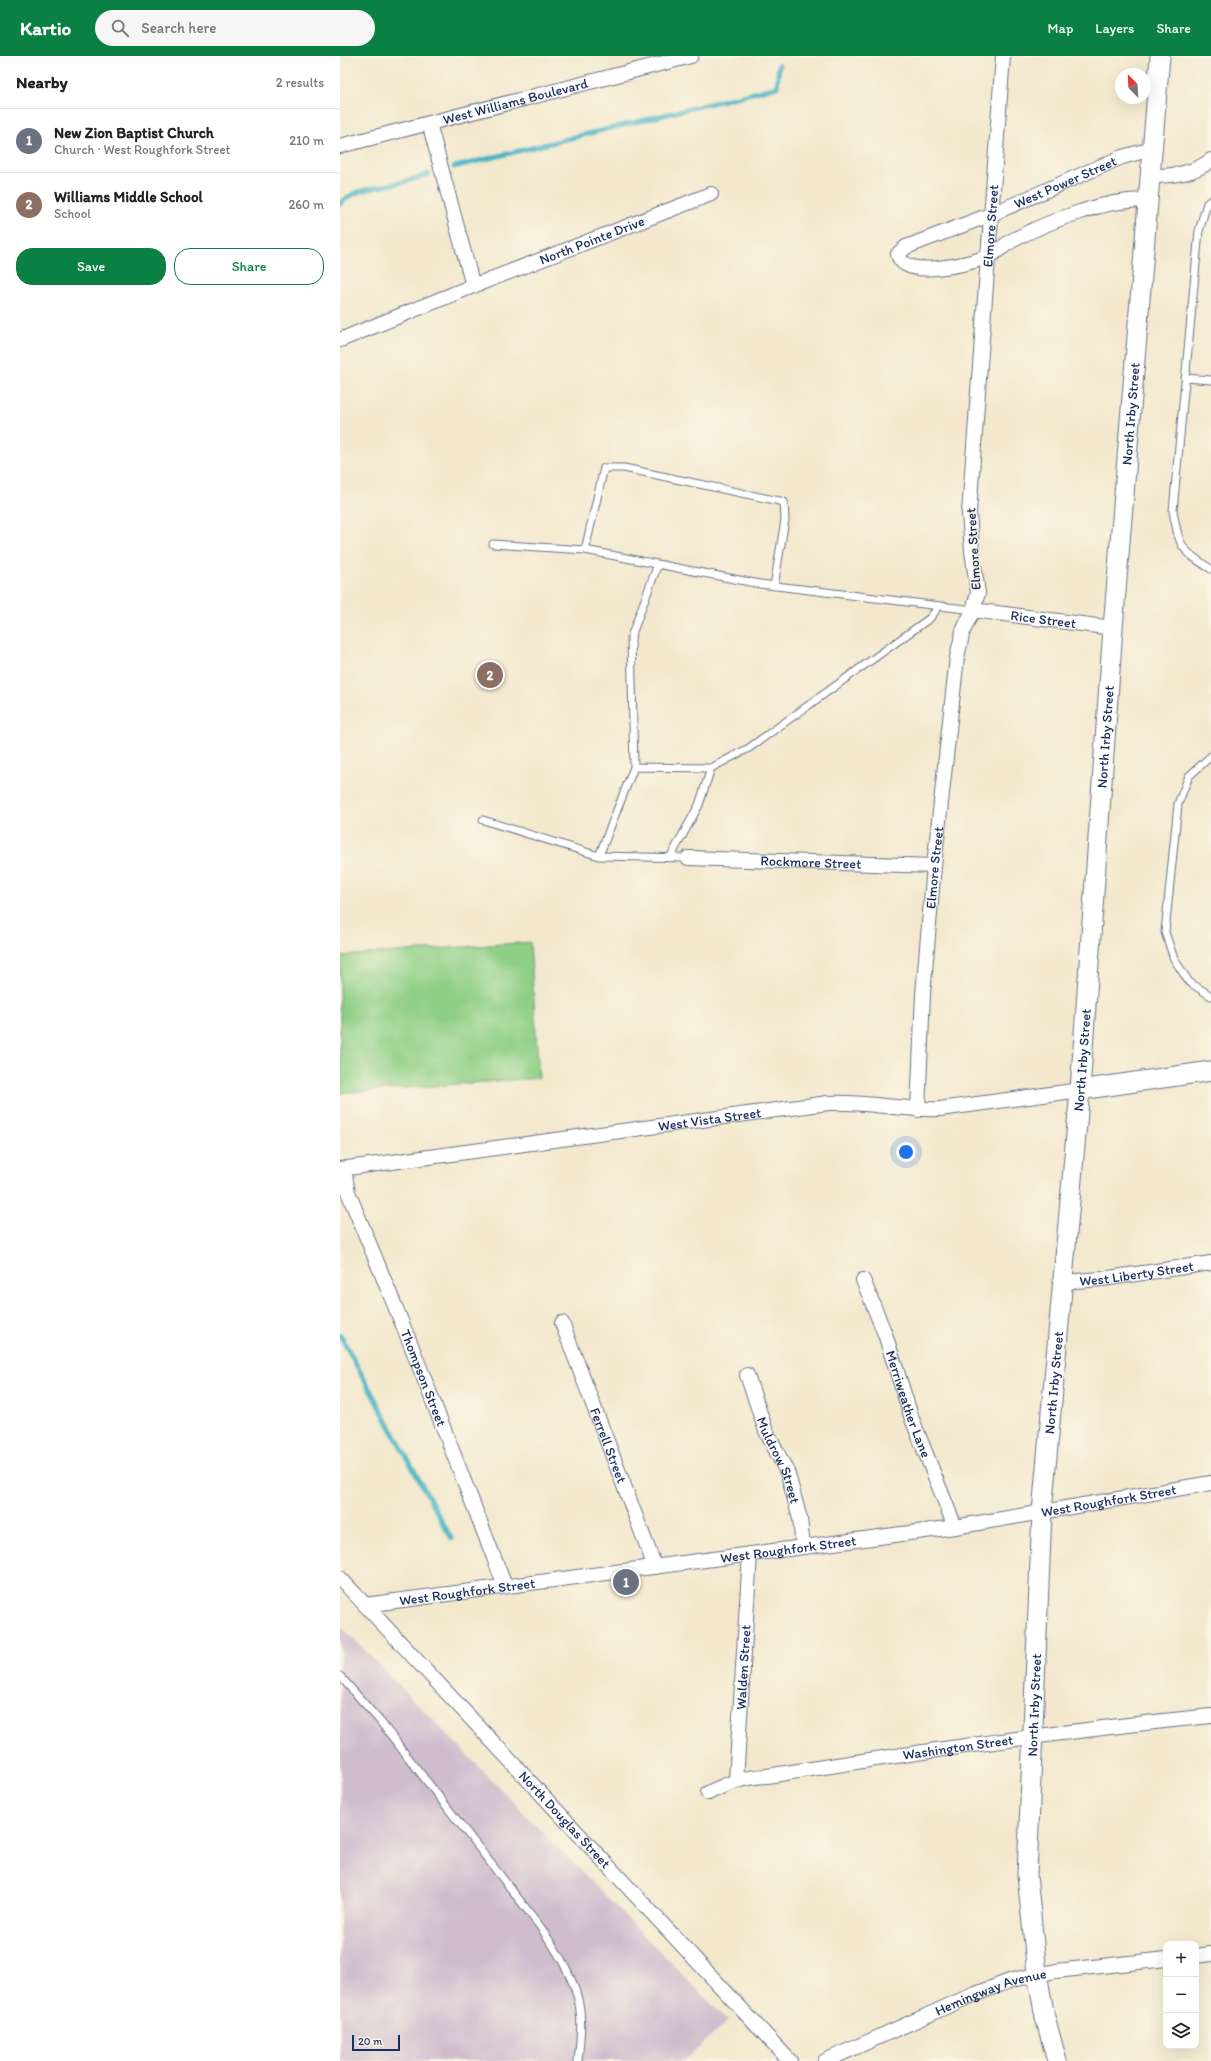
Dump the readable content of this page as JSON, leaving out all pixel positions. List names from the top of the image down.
{
  "streets": {
    "main road": ["North Irby Street"],
    "street": [
      "West Williams Boulevard",
      "West Power Street",
      "Elmore Street",
      "North Pointe Drive",
      "Rice Street",
      "Rockmore Street",
      "West Vista Street",
      "West Liberty Street",
      "Thompson Street",
      "Merriweather Lane",
      "Ferrell Street",
      "Muldrow Street",
      "West Roughfork Street",
      "Walden Street",
      "Washington Street",
      "North Douglas Street",
      "Hemingway Avenue"
    ]
  },
  "crossings": [
    ["West Power Street", "Elmore Street"],
    ["West Power Street", "North Irby Street"],
    ["Elmore Street", "Rice Street"],
    ["Elmore Street", "Rockmore Street"],
    ["Elmore Street", "West Vista Street"],
    ["North Irby Street", "Rice Street"],
    ["North Irby Street", "West Vista Street"],
    ["North Irby Street", "West Liberty Street"],
    ["North Irby Street", "West Roughfork Street"],
    ["North Irby Street", "Washington Street"],
    ["North Irby Street", "Hemingway Avenue"],
    ["West Vista Street", "Thompson Street"],
    ["Thompson Street", "West Roughfork Street"],
    ["Merriweather Lane", "West Roughfork Street"],
    ["Ferrell Street", "West Roughfork Street"],
    ["Muldrow Street", "West Roughfork Street"],
    ["West Roughfork Street", "Walden Street"],
    ["West Roughfork Street", "North Douglas Street"],
    ["Walden Street", "Washington Street"]
  ],
  "scale_bar": "20 m",
  "north": "top left",
  "page": {
    "header": "Kartio",
    "search": "Search here",
    "nav": ["Map", "Layers", "Share"],
    "heading": ["Nearby", "2 results"],
    "list": [
      {
        "mark": "1",
        "name": "New Zion Baptist Church",
        "note": "Church · West Roughfork Street",
        "value": "210 m"
      },
      {
        "mark": "2",
        "name": "Williams Middle School",
        "note": "School",
        "value": "260 m"
      }
    ],
    "buttons": ["Save", "Share"],
    "pins": ["2", "1"],
    "map_buttons": ["+", "−"],
    "scale": "20 m"
  }
}
